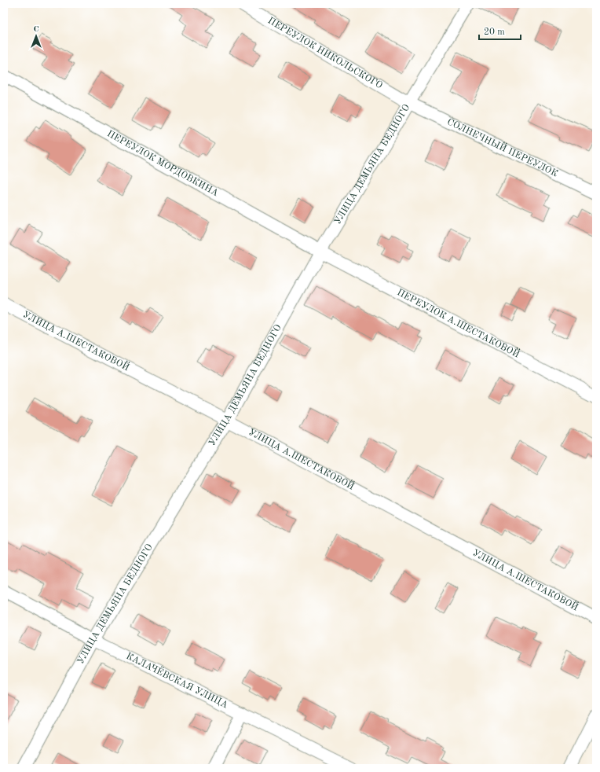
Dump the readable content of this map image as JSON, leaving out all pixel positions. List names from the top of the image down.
{
  "streets": {
    "street": [
      "ПЕРЕУЛОК НИКОЛЬСКОГО",
      "СОЛНЕЧНЫЙ ПЕРЕУЛОК",
      "ПЕРЕУЛОК МОРДОВКИНА",
      "УЛИЦА ДЕМЬЯНА БЕДНОГО",
      "ПЕРЕУЛОК А.ШЕСТАКОВОЙ",
      "УЛИЦА А.ШЕСТАКОВОЙ",
      "КАЛАЧЁВСКАЯ УЛИЦА"
    ]
  },
  "crossings": [
    ["ПЕРЕУЛОК НИКОЛЬСКОГО", "СОЛНЕЧНЫЙ ПЕРЕУЛОК"],
    ["ПЕРЕУЛОК НИКОЛЬСКОГО", "УЛИЦА ДЕМЬЯНА БЕДНОГО"],
    ["СОЛНЕЧНЫЙ ПЕРЕУЛОК", "УЛИЦА ДЕМЬЯНА БЕДНОГО"],
    ["ПЕРЕУЛОК МОРДОВКИНА", "УЛИЦА ДЕМЬЯНА БЕДНОГО"],
    ["ПЕРЕУЛОК МОРДОВКИНА", "ПЕРЕУЛОК А.ШЕСТАКОВОЙ"],
    ["УЛИЦА ДЕМЬЯНА БЕДНОГО", "ПЕРЕУЛОК А.ШЕСТАКОВОЙ"],
    ["УЛИЦА ДЕМЬЯНА БЕДНОГО", "УЛИЦА А.ШЕСТАКОВОЙ"],
    ["УЛИЦА ДЕМЬЯНА БЕДНОГО", "КАЛАЧЁВСКАЯ УЛИЦА"]
  ],
  "scale_bar": "20 m",
  "north": "top"
}
